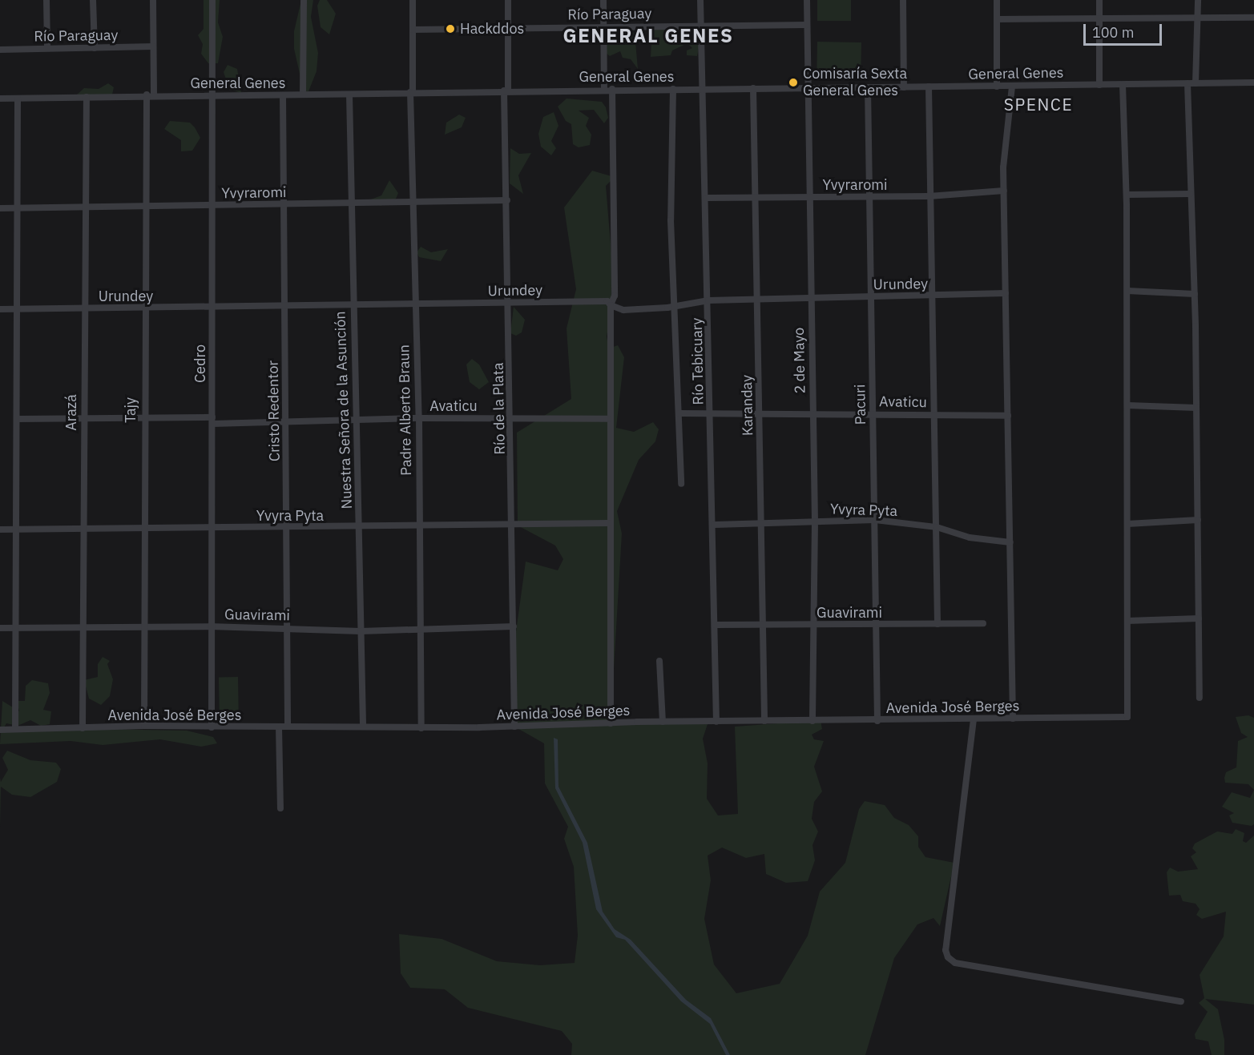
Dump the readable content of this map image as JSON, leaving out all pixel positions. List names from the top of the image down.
{
  "streets": {
    "street": [
      "Río Paraguay",
      "General Genes",
      "Yvyraromi",
      "Urundey",
      "2 de Mayo",
      "Río Tebicuary",
      "Cedro",
      "Avaticu",
      "Pacuri",
      "Karanday",
      "Río de la Plata",
      "Tajy",
      "Nuestra Señora de la Asunción",
      "Padre Alberto Braun",
      "Cristo Redentor",
      "Arazá",
      "Yvyra Pyta",
      "Guavirami",
      "Avenida José Berges"
    ]
  },
  "crossings": [
    ["Río Paraguay", "2 de Mayo"],
    ["Río Paraguay", "Río Tebicuary"],
    ["Río Paraguay", "Río de la Plata"],
    ["Río Paraguay", "Padre Alberto Braun"],
    ["General Genes", "2 de Mayo"],
    ["General Genes", "Río Tebicuary"],
    ["General Genes", "Cedro"],
    ["General Genes", "Pacuri"],
    ["General Genes", "Karanday"],
    ["General Genes", "Río de la Plata"],
    ["General Genes", "Tajy"],
    ["General Genes", "Nuestra Señora de la Asunción"],
    ["General Genes", "Padre Alberto Braun"],
    ["General Genes", "Cristo Redentor"],
    ["General Genes", "Arazá"],
    ["Yvyraromi", "2 de Mayo"],
    ["Yvyraromi", "Río Tebicuary"],
    ["Yvyraromi", "Cedro"],
    ["Yvyraromi", "Pacuri"],
    ["Yvyraromi", "Karanday"],
    ["Yvyraromi", "Río de la Plata"],
    ["Yvyraromi", "Tajy"],
    ["Yvyraromi", "Nuestra Señora de la Asunción"],
    ["Yvyraromi", "Padre Alberto Braun"],
    ["Yvyraromi", "Cristo Redentor"],
    ["Yvyraromi", "Arazá"],
    ["Urundey", "2 de Mayo"],
    ["Urundey", "Río Tebicuary"],
    ["Urundey", "Cedro"],
    ["Urundey", "Pacuri"],
    ["Urundey", "Karanday"],
    ["Urundey", "Río de la Plata"],
    ["Urundey", "Tajy"],
    ["Urundey", "Nuestra Señora de la Asunción"],
    ["Urundey", "Padre Alberto Braun"],
    ["Urundey", "Cristo Redentor"],
    ["Urundey", "Arazá"],
    ["2 de Mayo", "Avaticu"],
    ["2 de Mayo", "Yvyra Pyta"],
    ["2 de Mayo", "Guavirami"],
    ["2 de Mayo", "Avenida José Berges"],
    ["Río Tebicuary", "Avaticu"],
    ["Río Tebicuary", "Yvyra Pyta"],
    ["Río Tebicuary", "Guavirami"],
    ["Río Tebicuary", "Avenida José Berges"],
    ["Cedro", "Avaticu"],
    ["Cedro", "Yvyra Pyta"],
    ["Cedro", "Guavirami"],
    ["Cedro", "Avenida José Berges"],
    ["Avaticu", "Pacuri"],
    ["Avaticu", "Karanday"],
    ["Avaticu", "Río de la Plata"],
    ["Avaticu", "Tajy"],
    ["Avaticu", "Nuestra Señora de la Asunción"],
    ["Avaticu", "Padre Alberto Braun"],
    ["Avaticu", "Cristo Redentor"],
    ["Avaticu", "Arazá"],
    ["Pacuri", "Yvyra Pyta"],
    ["Pacuri", "Guavirami"],
    ["Pacuri", "Avenida José Berges"],
    ["Karanday", "Yvyra Pyta"],
    ["Karanday", "Guavirami"],
    ["Karanday", "Avenida José Berges"],
    ["Río de la Plata", "Yvyra Pyta"],
    ["Río de la Plata", "Guavirami"],
    ["Río de la Plata", "Avenida José Berges"],
    ["Tajy", "Yvyra Pyta"],
    ["Tajy", "Guavirami"],
    ["Tajy", "Avenida José Berges"],
    ["Nuestra Señora de la Asunción", "Yvyra Pyta"],
    ["Nuestra Señora de la Asunción", "Guavirami"],
    ["Nuestra Señora de la Asunción", "Avenida José Berges"],
    ["Padre Alberto Braun", "Yvyra Pyta"],
    ["Padre Alberto Braun", "Guavirami"],
    ["Padre Alberto Braun", "Avenida José Berges"],
    ["Cristo Redentor", "Yvyra Pyta"],
    ["Cristo Redentor", "Guavirami"],
    ["Cristo Redentor", "Avenida José Berges"],
    ["Arazá", "Yvyra Pyta"],
    ["Arazá", "Guavirami"],
    ["Arazá", "Avenida José Berges"]
  ],
  "districts": ["GENERAL GENES", "SPENCE"],
  "places": ["Hackddos", "Comisaría Sexta General Genes"],
  "scale_bar": "100 m"
}
